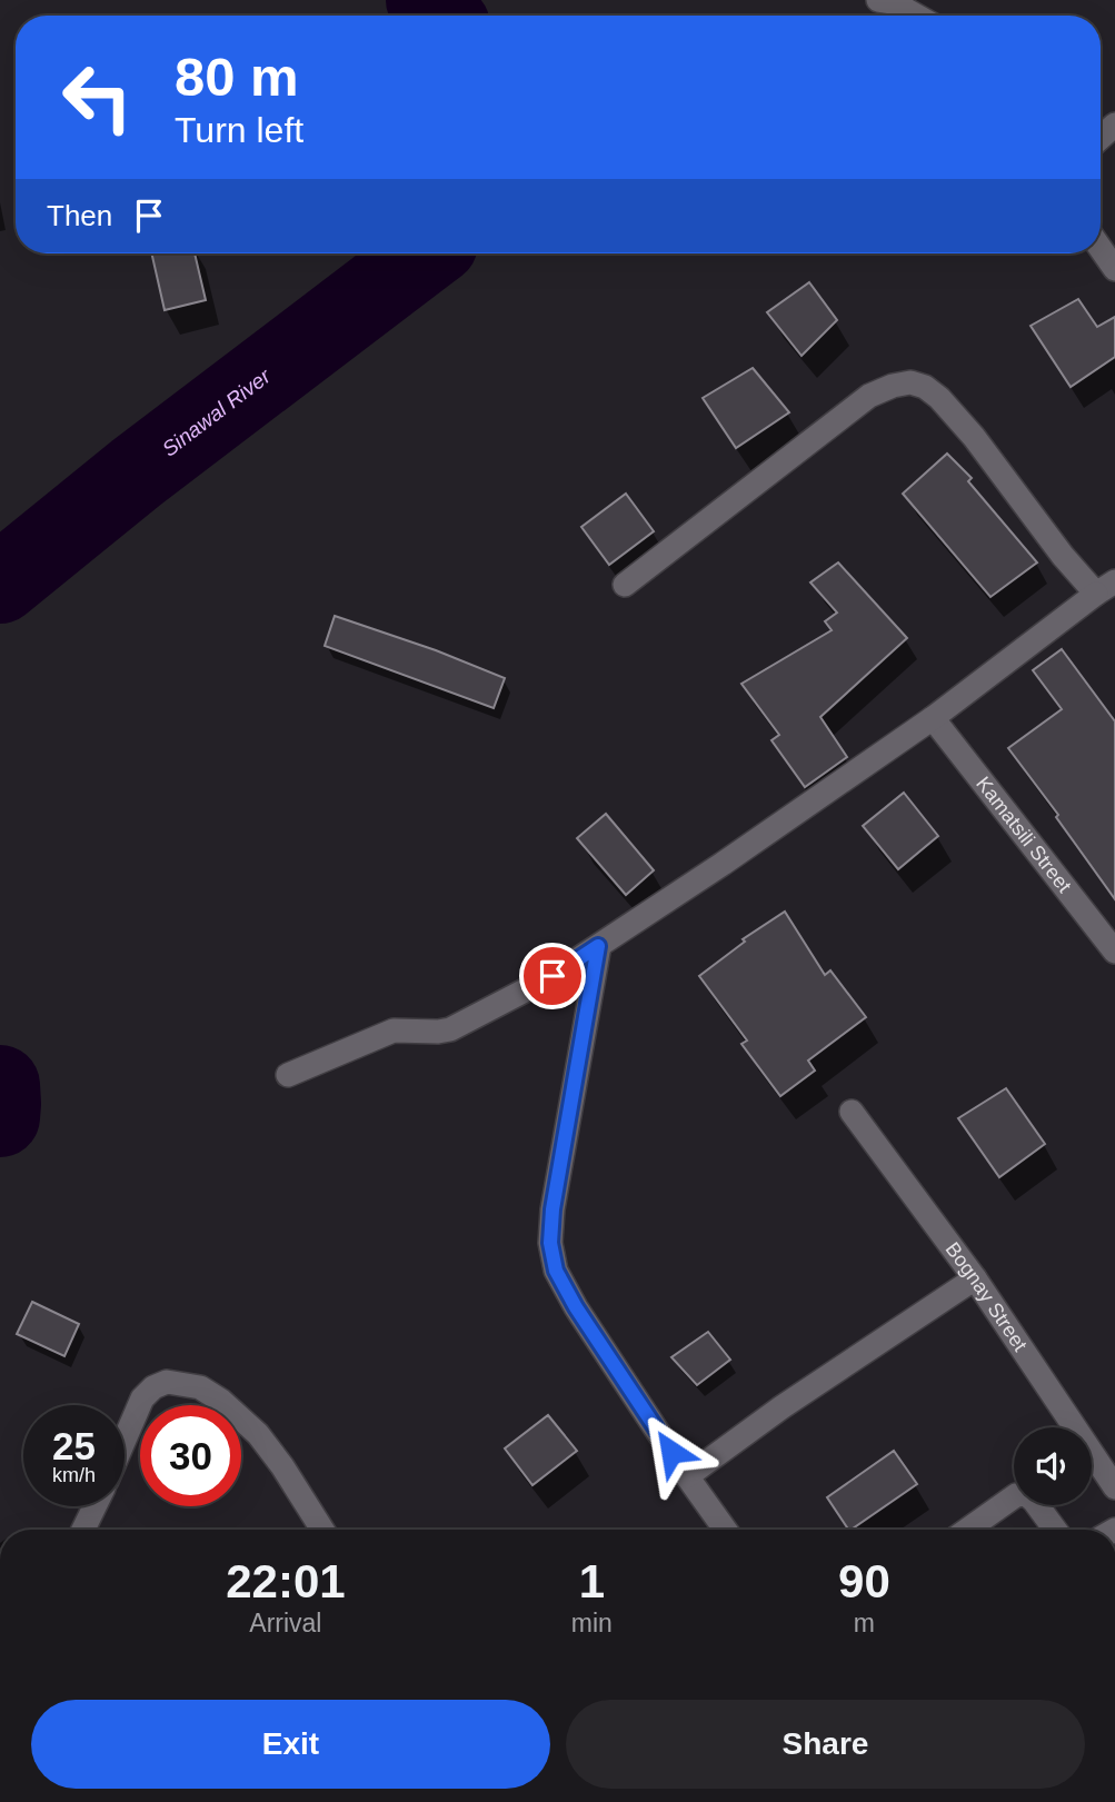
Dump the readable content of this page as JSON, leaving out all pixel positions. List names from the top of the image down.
{
  "streets": {
    "street": ["Kamatsili Street", "Bognay Street"]
  },
  "water": ["Sinawal River"],
  "page": {
    "turn": ["80 m", "Turn left"],
    "then": "Then",
    "speed": "25 km/h",
    "limit": "30",
    "eta": [
      "22:01",
      "Arrival",
      "1",
      "min",
      "90",
      "m"
    ],
    "buttons": ["Exit", "Share"]
  }
}
